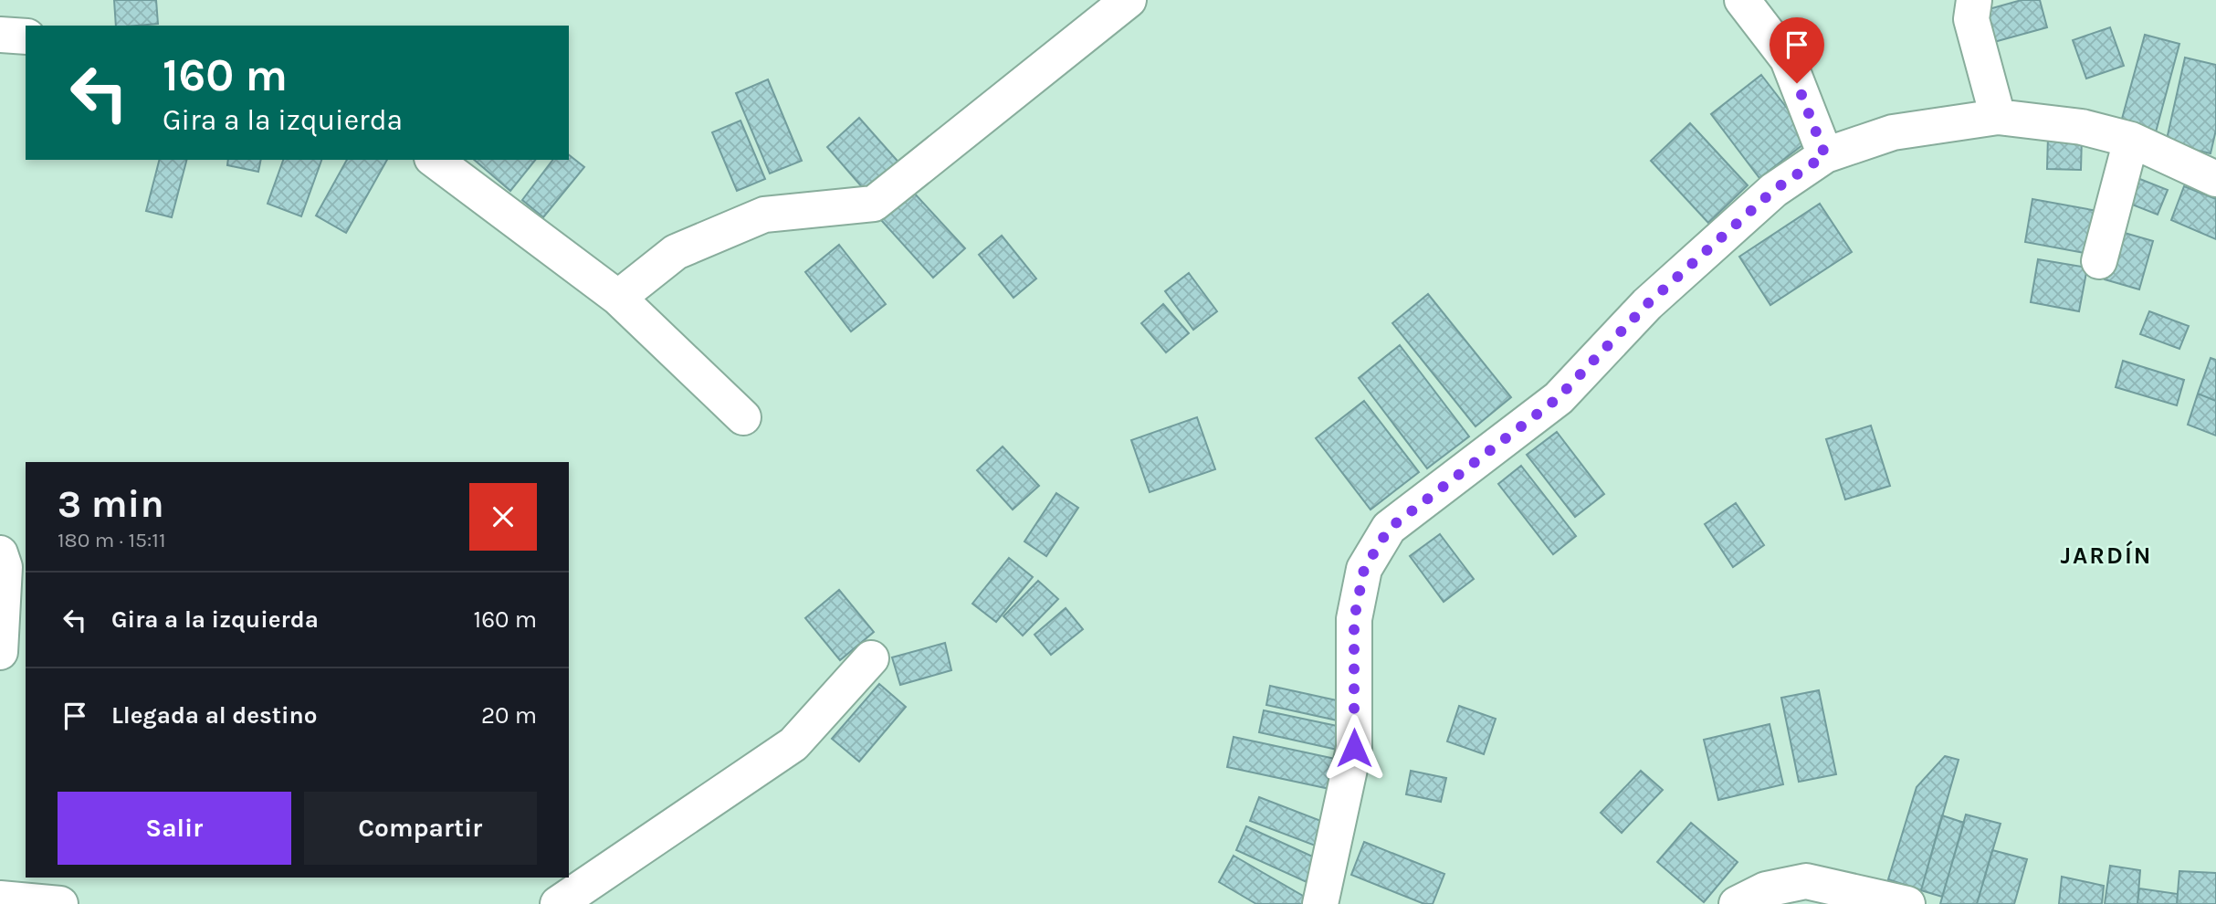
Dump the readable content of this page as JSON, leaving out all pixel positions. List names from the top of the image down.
{
  "districts": ["JARDÍN"],
  "page": {
    "turn": ["160 m", "Gira a la izquierda"],
    "heading": ["3 min", "180 m · 15:11"],
    "list": [
      {
        "name": "Gira a la izquierda",
        "value": "160 m"
      },
      {
        "name": "Llegada al destino",
        "value": "20 m"
      }
    ],
    "buttons": ["Salir", "Compartir"]
  }
}
